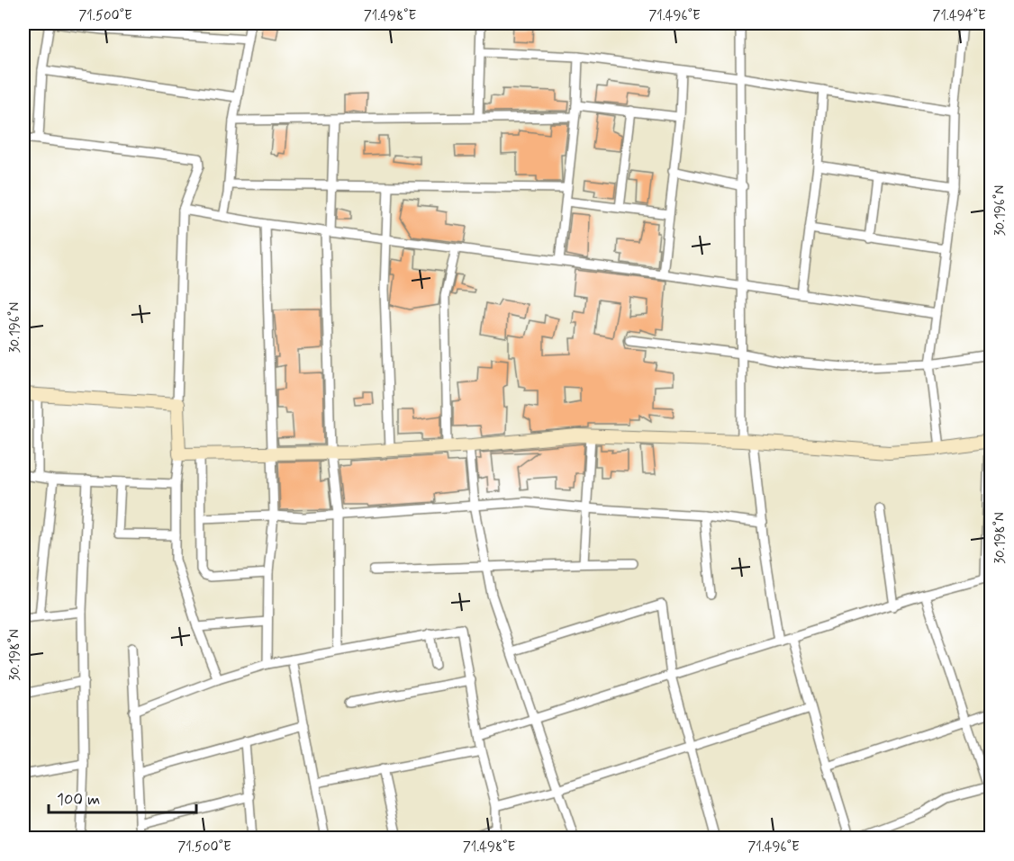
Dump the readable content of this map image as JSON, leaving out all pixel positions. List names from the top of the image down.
{
  "scale_bar": "100 m",
  "coordinates": [
    "71.500°E",
    "71.498°E",
    "71.496°E",
    "71.494°E",
    "30.196°N",
    "30.198°N"
  ]
}
